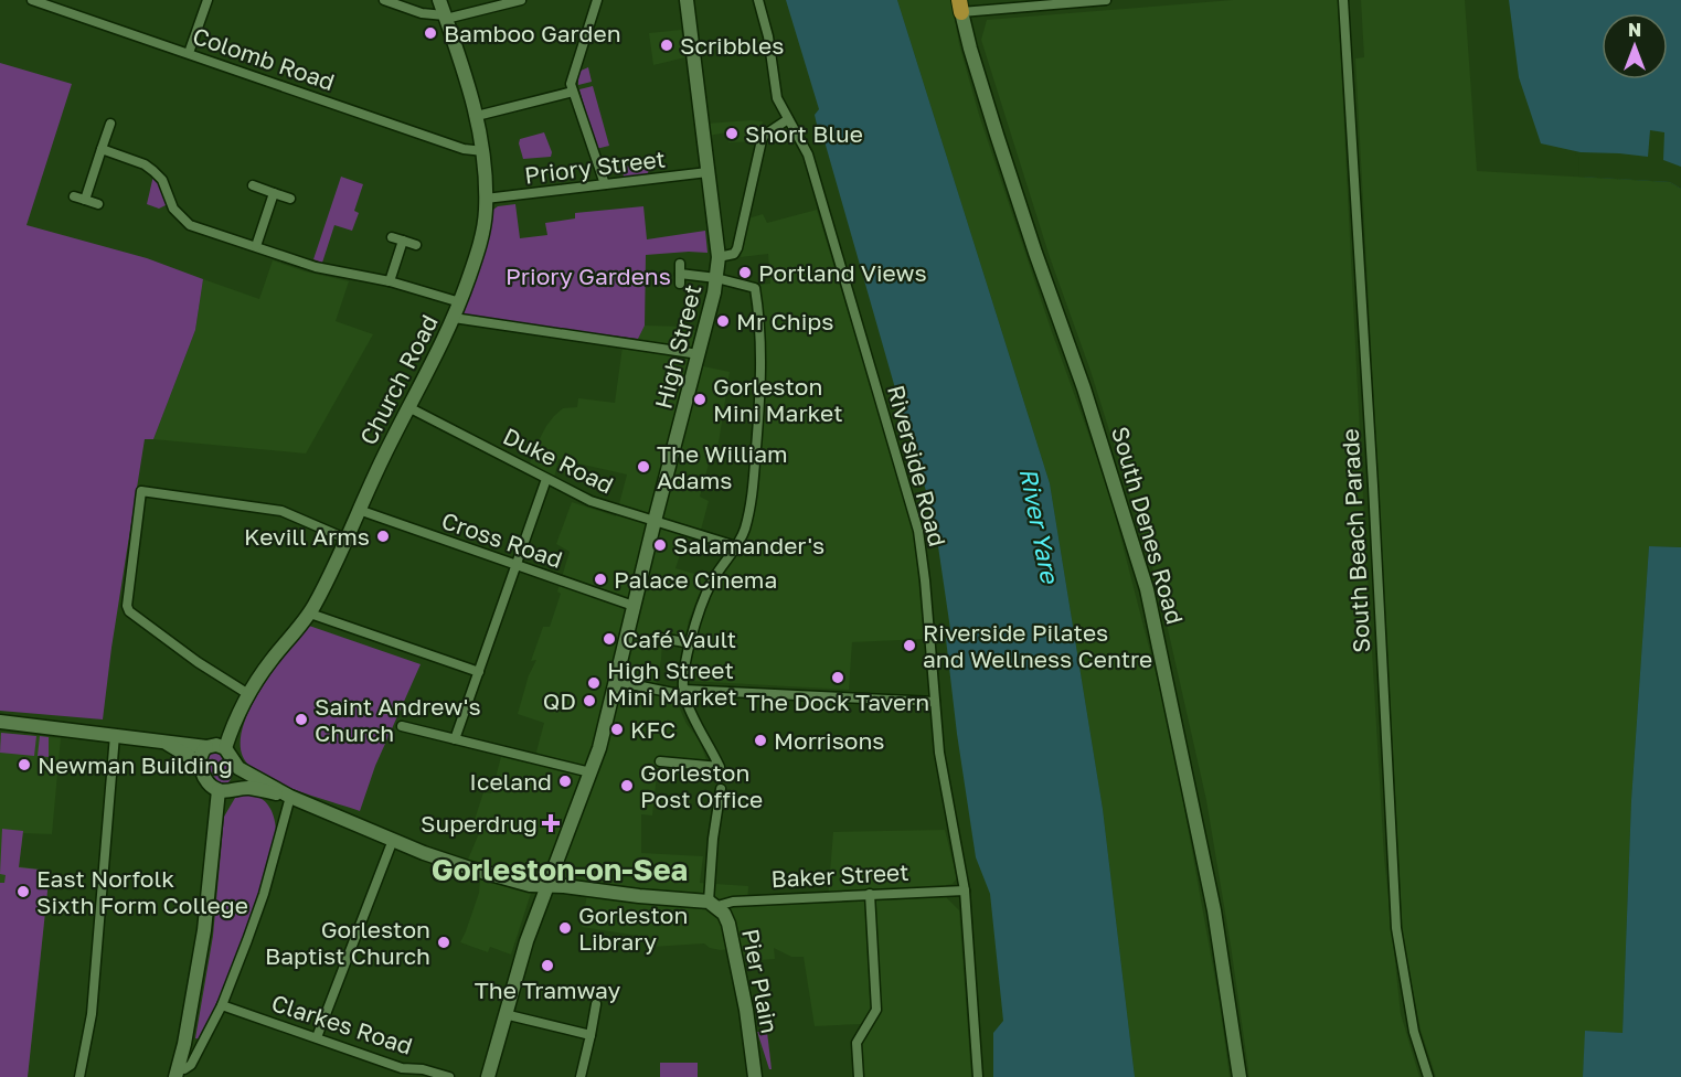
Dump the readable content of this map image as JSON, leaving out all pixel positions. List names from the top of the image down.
{
  "streets": {
    "street": [
      "Colomb Road",
      "Priory Street",
      "High Street",
      "Church Road",
      "Duke Road",
      "Riverside Road",
      "South Denes Road",
      "Cross Road",
      "South Beach Parade",
      "Baker Street",
      "Pier Plain",
      "Clarkes Road"
    ]
  },
  "crossings": [
    ["Colomb Road", "Church Road"],
    ["Priory Street", "High Street"],
    ["Priory Street", "Church Road"],
    ["High Street", "Duke Road"],
    ["High Street", "Cross Road"],
    ["High Street", "Baker Street"],
    ["Church Road", "Duke Road"],
    ["Church Road", "Cross Road"],
    ["Riverside Road", "Baker Street"],
    ["Baker Street", "Pier Plain"]
  ],
  "districts": ["Gorleston-on-Sea"],
  "water": ["River Yare"],
  "parks": ["Priory Gardens"],
  "places": {
    "other": [
      "Bamboo Garden",
      "Scribbles",
      "Short Blue",
      "Portland Views",
      "Mr Chips",
      "Gorleston Mini Market",
      "The William Adams",
      "Kevill Arms",
      "Salamander's",
      "Palace Cinema",
      "Café Vault",
      "Riverside Pilates and Wellness Centre",
      "The Dock Tavern",
      "High Street Mini Market",
      "QD",
      "Saint Andrew's Church",
      "KFC",
      "Morrisons",
      "Newman Building",
      "Iceland",
      "Gorleston Post Office",
      "East Norfolk Sixth Form College",
      "Gorleston Library",
      "Gorleston Baptist Church",
      "The Tramway"
    ],
    "health": ["Superdrug"]
  },
  "north": "top"
}
